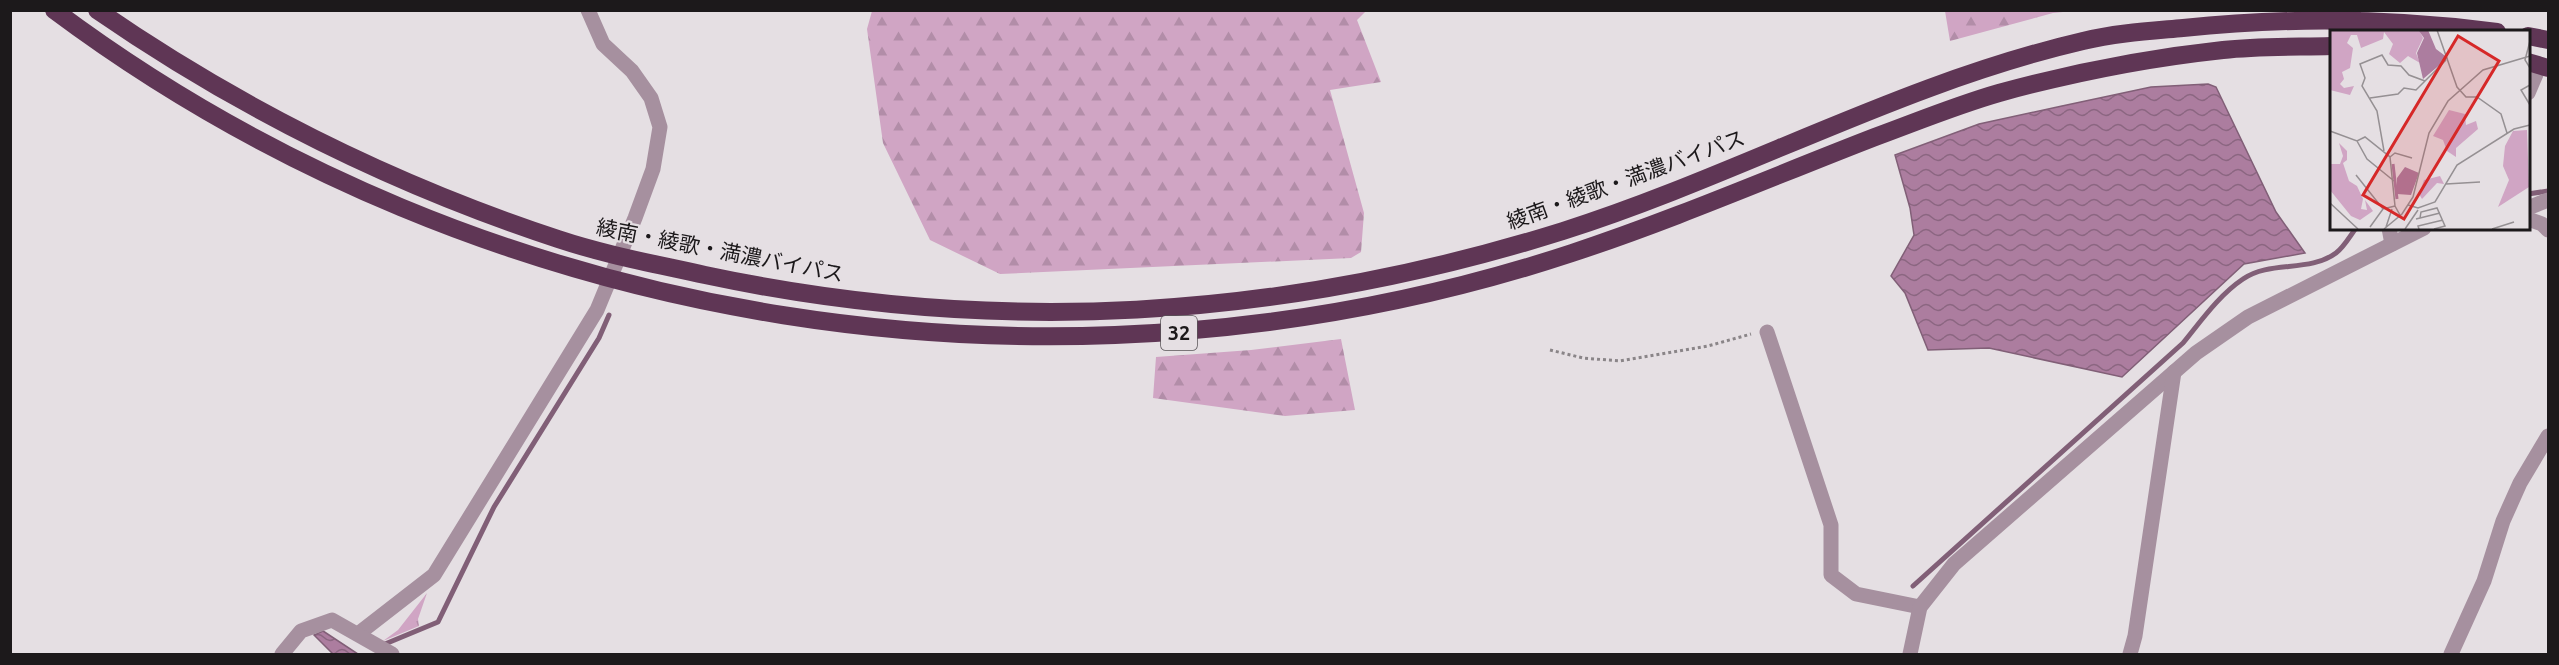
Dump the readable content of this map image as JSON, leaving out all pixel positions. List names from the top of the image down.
{
  "streets": {
    "highway": ["綾南・綾歌・満濃バイパス", "32"]
  }
}
